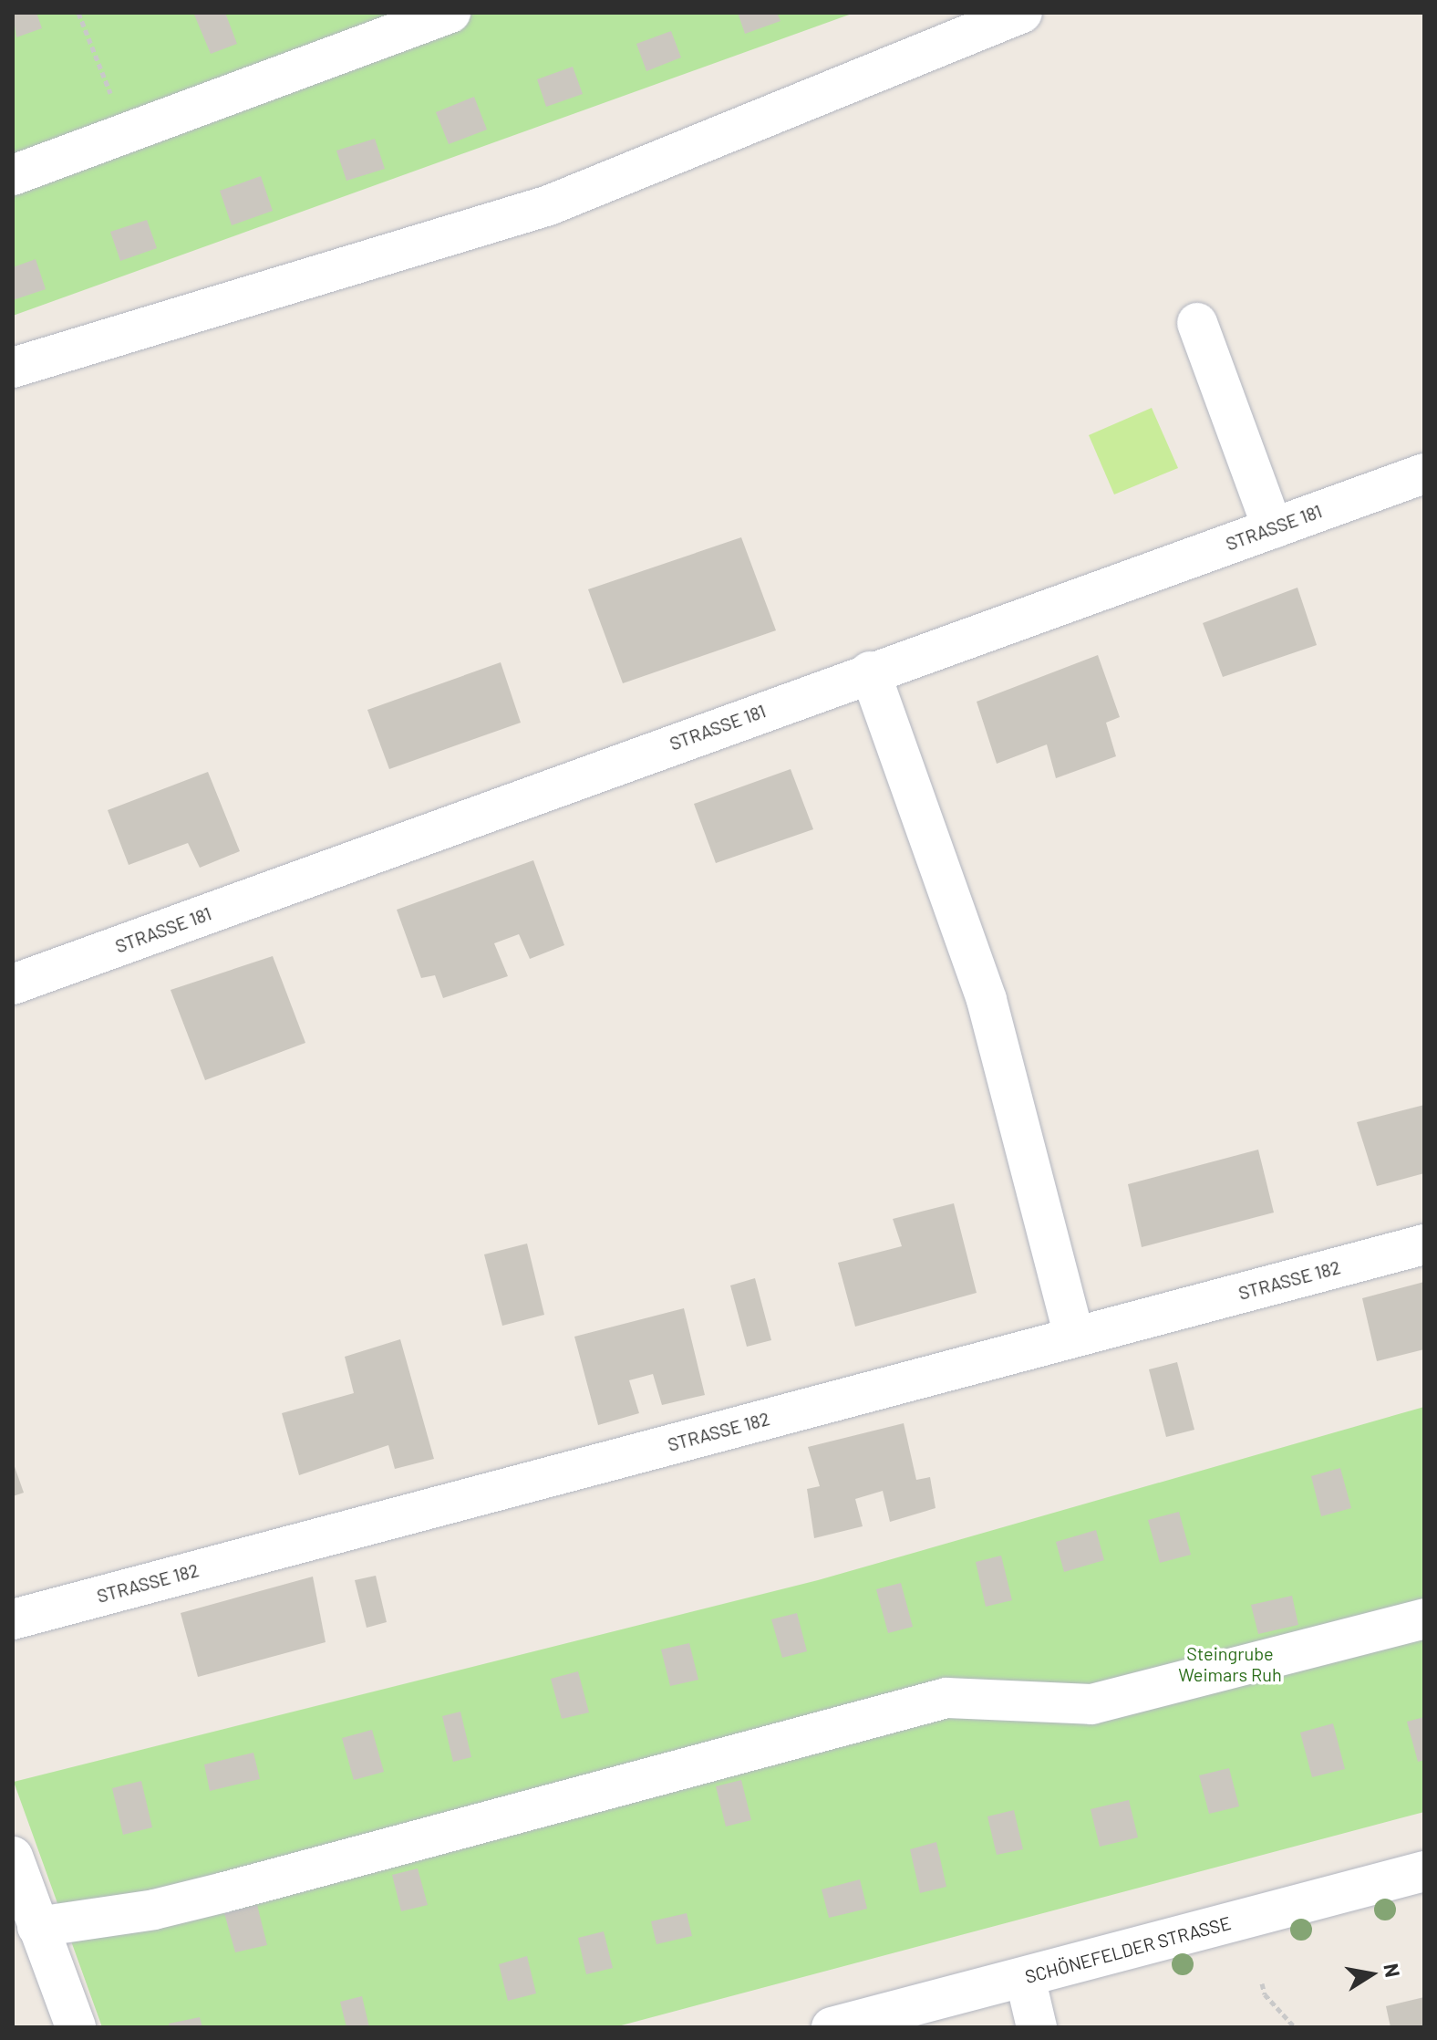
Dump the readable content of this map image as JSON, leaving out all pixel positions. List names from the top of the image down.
{
  "streets": {
    "street": ["STRASSE 181", "STRASSE 182", "SCHÖNEFELDER STRASSE"]
  },
  "parks": ["Steingrube Weimars Ruh"],
  "north": "right"
}
